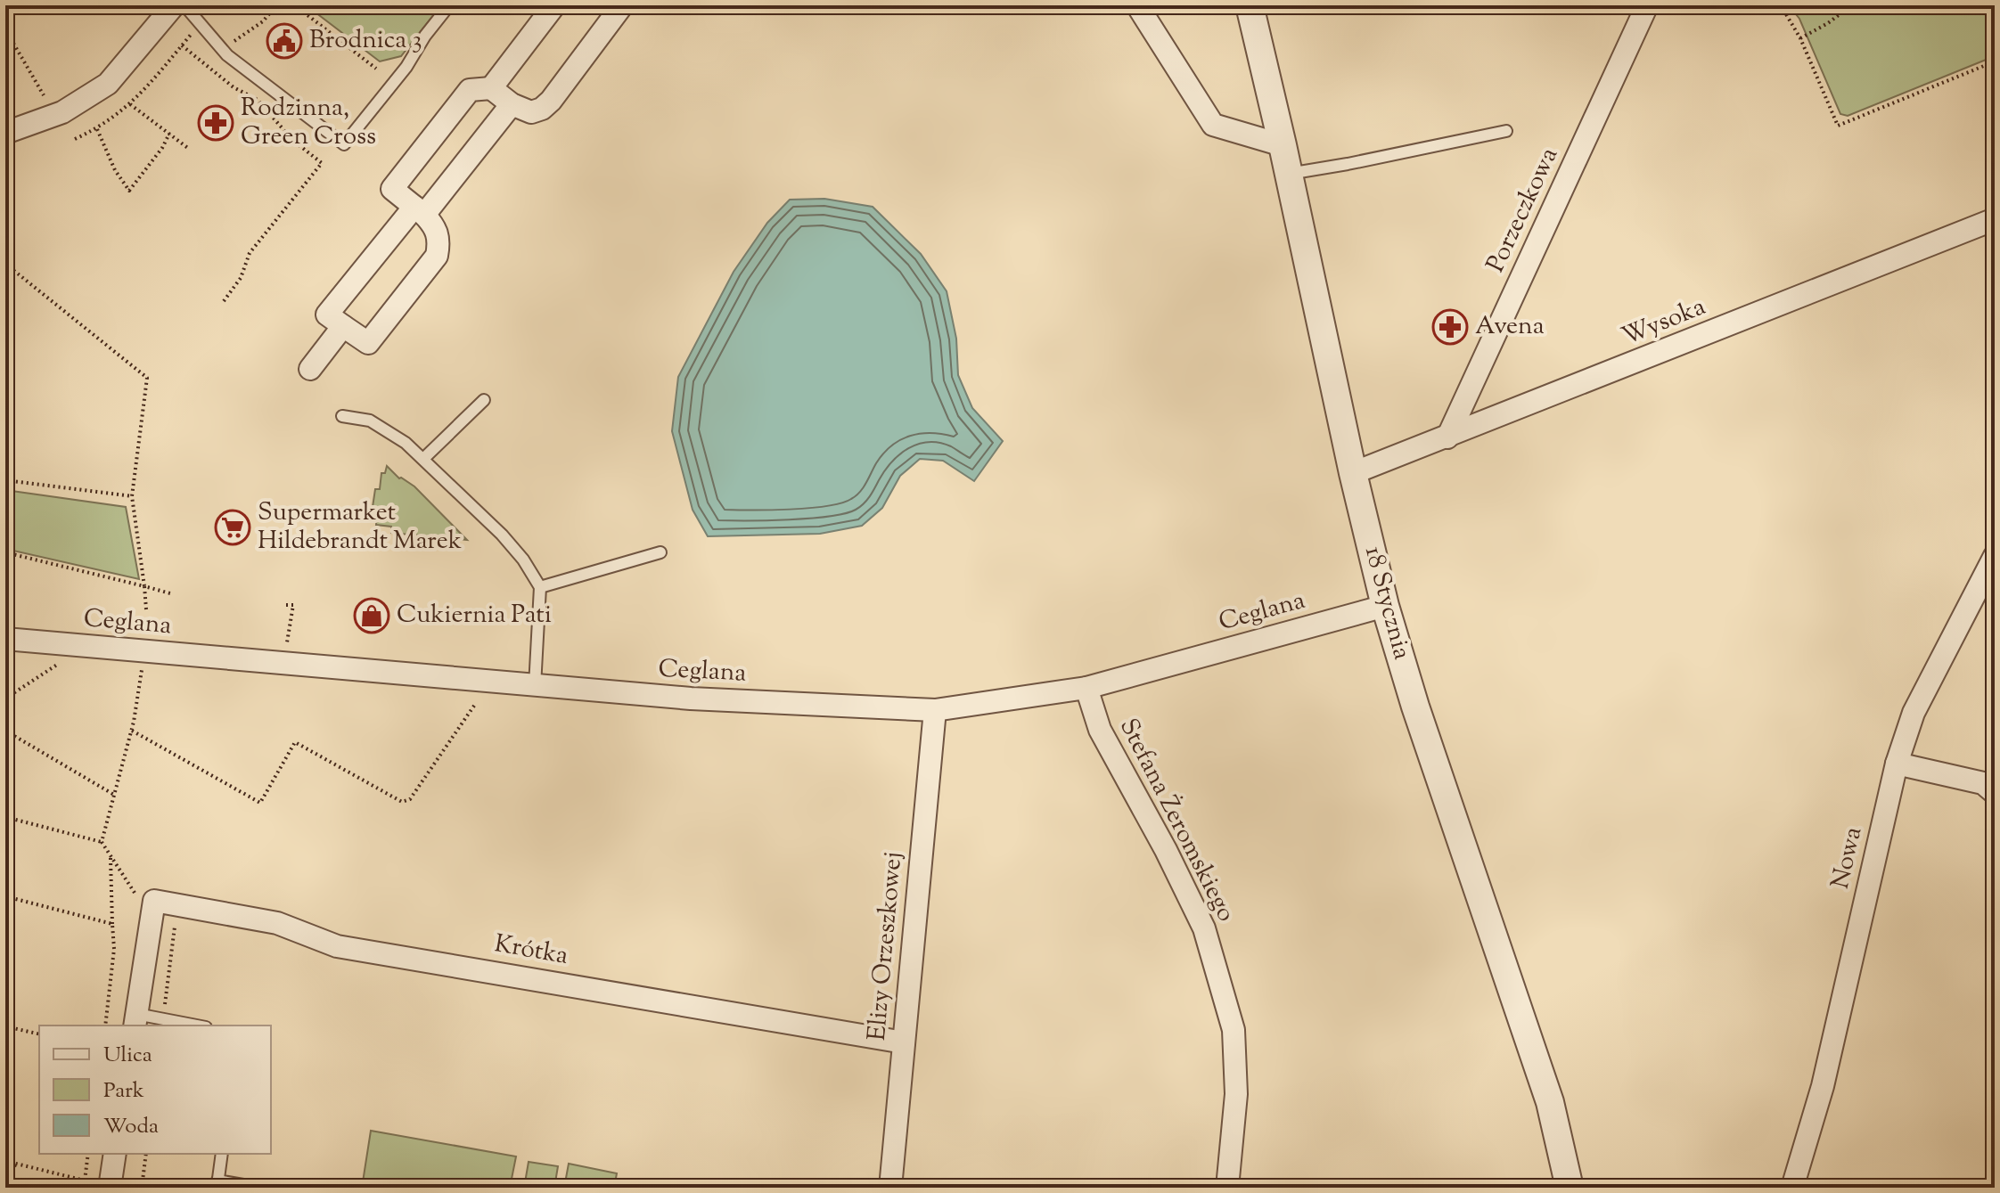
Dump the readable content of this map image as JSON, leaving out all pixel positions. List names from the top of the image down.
{
  "streets": {
    "street": [
      "Porzeczkowa",
      "Wysoka",
      "18 Stycznia",
      "Ceglana",
      "Stefana Żeromskiego",
      "Nowa",
      "Elizy Orzeszkowej",
      "Krótka"
    ]
  },
  "crossings": [
    ["Porzeczkowa", "Wysoka"],
    ["Wysoka", "18 Stycznia"],
    ["18 Stycznia", "Ceglana"],
    ["Ceglana", "Stefana Żeromskiego"],
    ["Ceglana", "Elizy Orzeszkowej"],
    ["Elizy Orzeszkowej", "Krótka"]
  ],
  "places": {
    "public building": ["Brodnica 3"],
    "pharmacy": ["Rodzinna, Green Cross", "Avena"],
    "supermarket": ["Supermarket Hildebrandt Marek"],
    "shop": ["Cukiernia Pati"]
  },
  "legend": ["Ulica", "Park", "Woda"]
}
